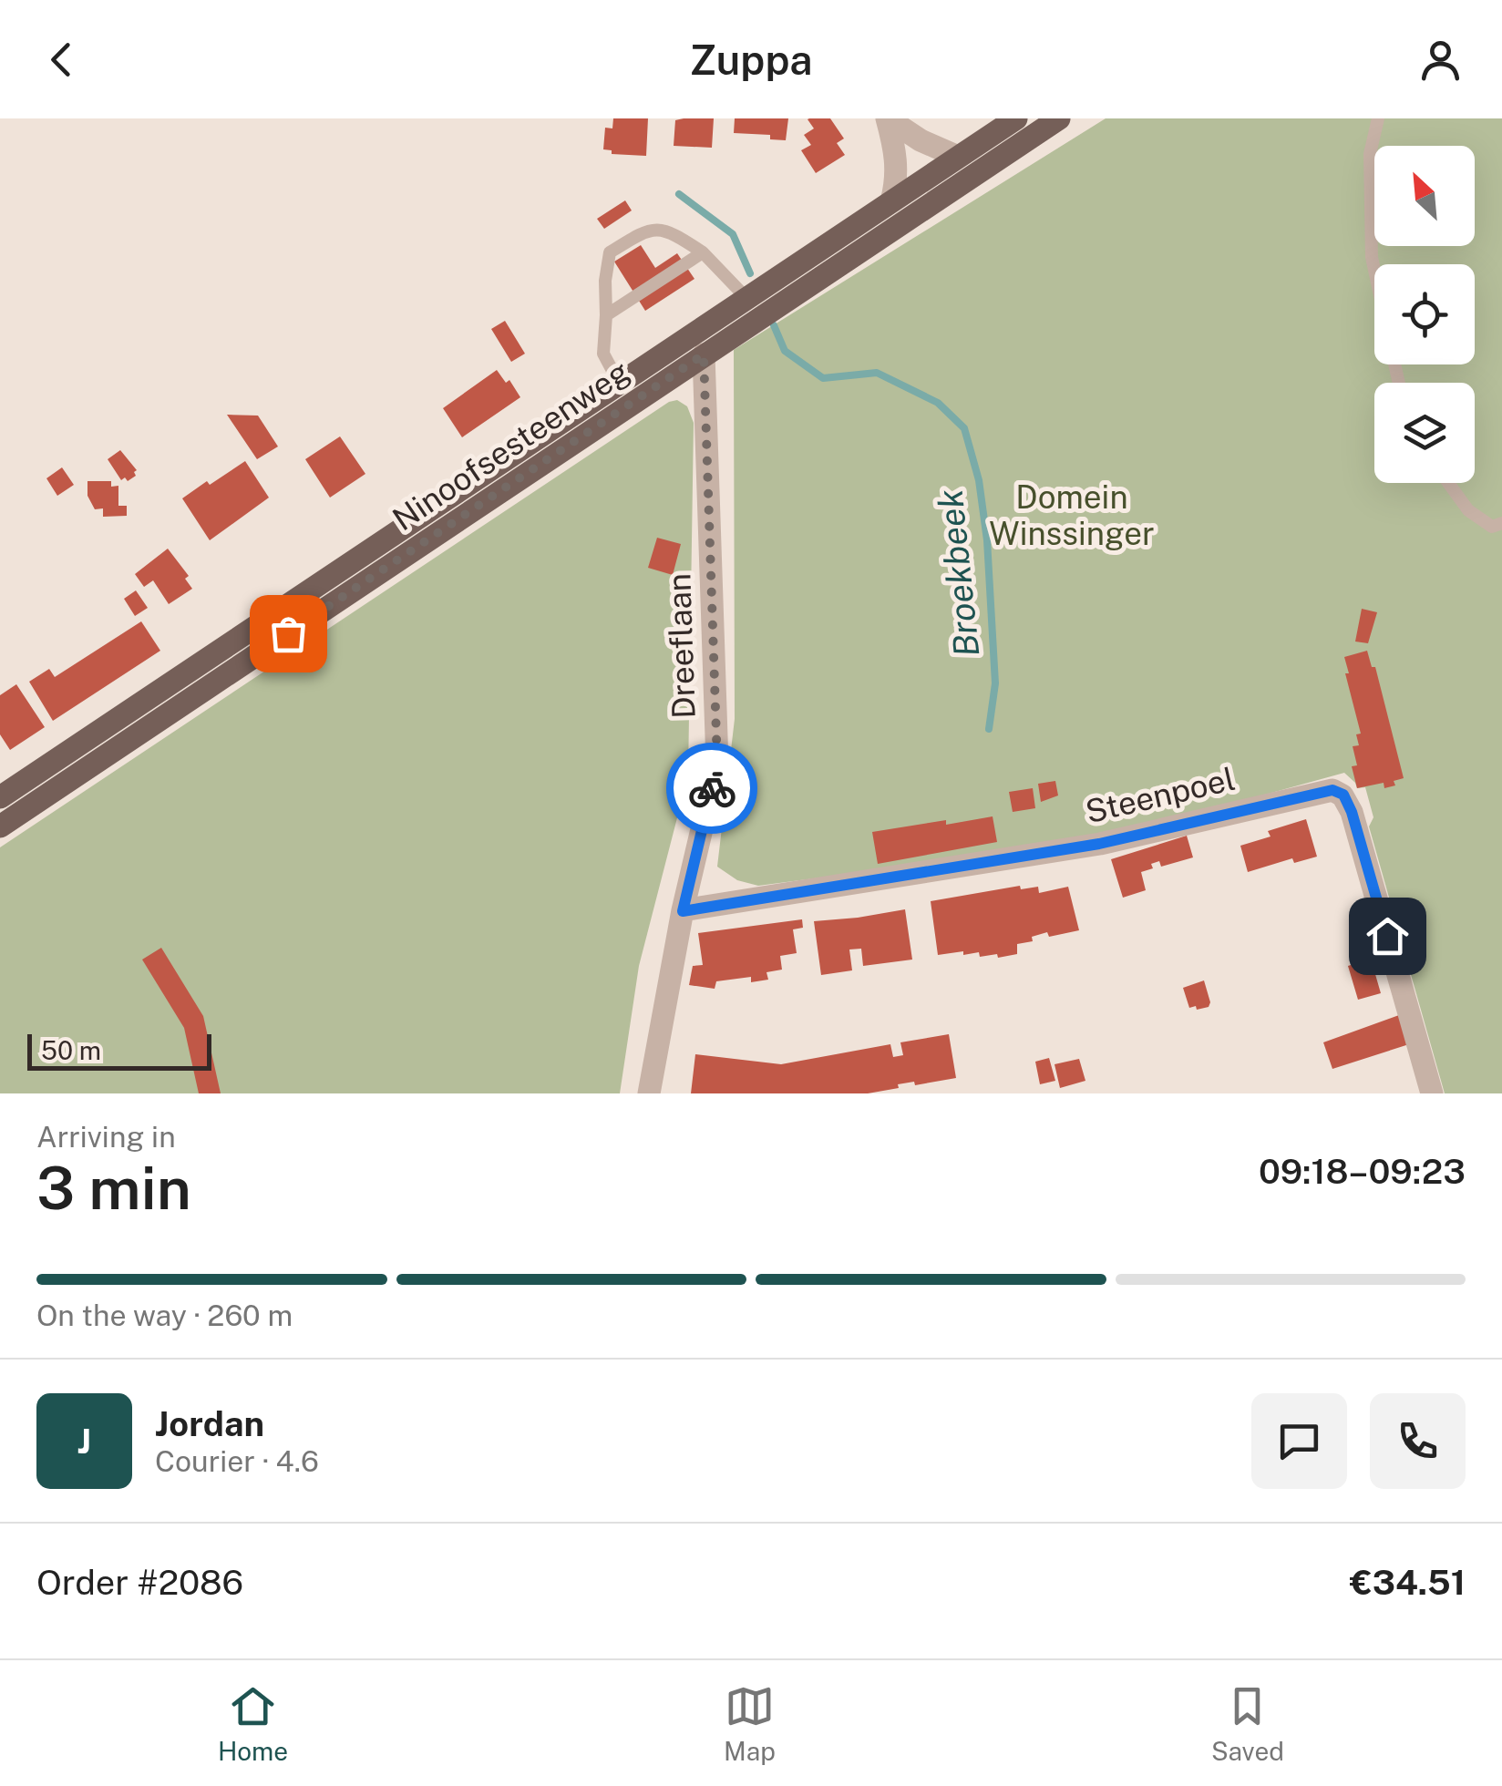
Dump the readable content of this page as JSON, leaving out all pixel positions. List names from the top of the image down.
{
  "streets": {
    "main road": ["Ninoofsesteenweg"],
    "street": ["Dreeflaan", "Steenpoel"]
  },
  "crossings": [
    ["Ninoofsesteenweg", "Dreeflaan"],
    ["Dreeflaan", "Steenpoel"]
  ],
  "water": ["Broekbeek"],
  "parks": ["Domein Winssinger"],
  "scale_bar": "50 m",
  "north": "top left",
  "page": {
    "header": "Zuppa",
    "scale": "50 m",
    "heading": ["3 min", "Arriving in", "09:18–09:23"],
    "panel": [
      "Jordan",
      "Courier · 4.6",
      "Order #2086",
      "€34.51"
    ],
    "bar": "On the way · 260 m",
    "round": "J",
    "tabs": ["Home", "Map", "Saved"]
  }
}
